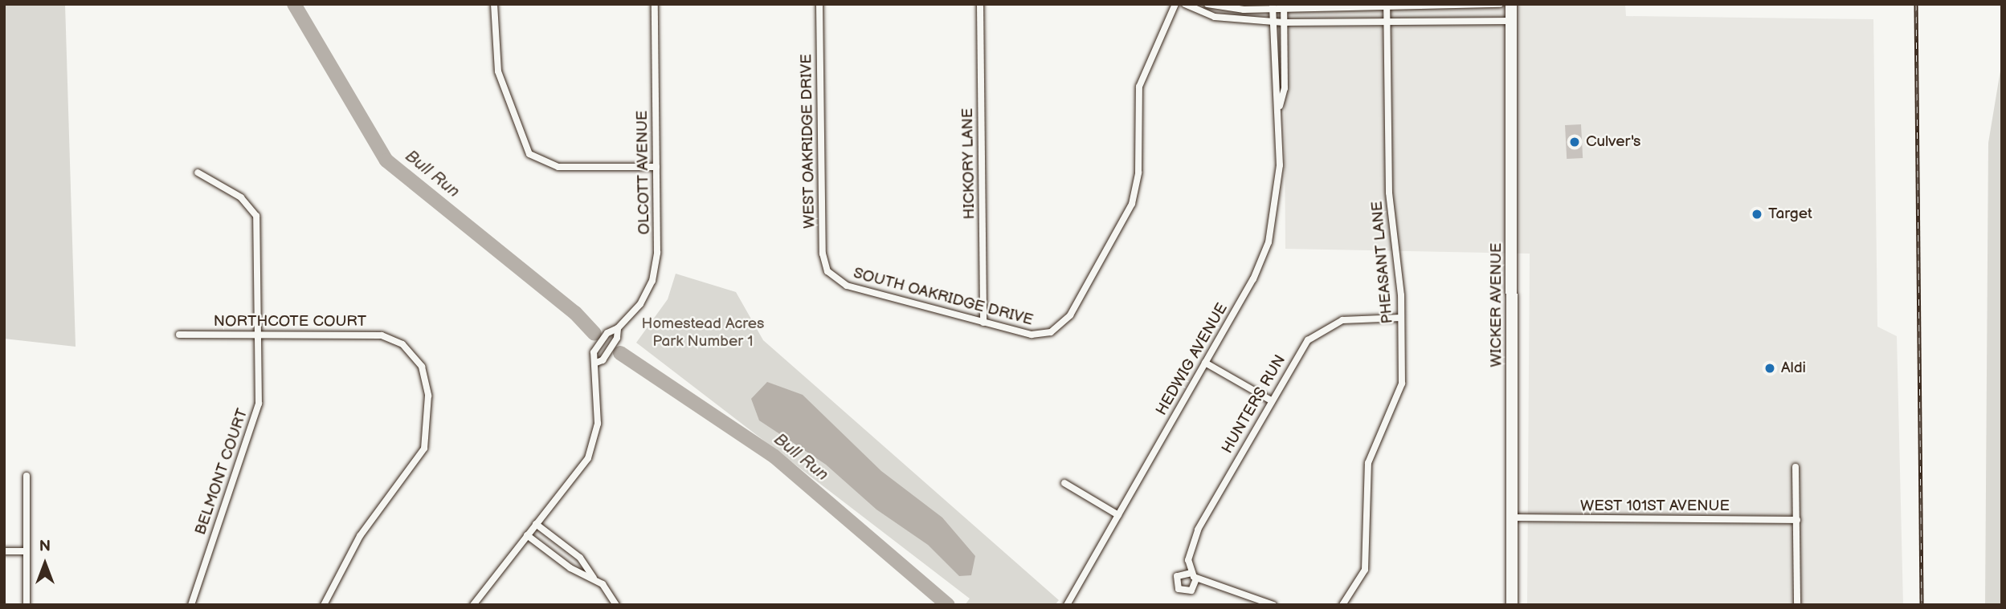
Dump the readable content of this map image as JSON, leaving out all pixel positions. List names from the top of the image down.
{
  "streets": {
    "highway": ["WICKER AVENUE"],
    "street": [
      "WEST OAKRIDGE DRIVE",
      "HICKORY LANE",
      "OLCOTT AVENUE",
      "PHEASANT LANE",
      "SOUTH OAKRIDGE DRIVE",
      "NORTHCOTE COURT",
      "HEDWIG AVENUE",
      "HUNTERS RUN",
      "BELMONT COURT",
      "WEST 101ST AVENUE"
    ]
  },
  "crossings": [
    ["WEST OAKRIDGE DRIVE", "SOUTH OAKRIDGE DRIVE"],
    ["HICKORY LANE", "SOUTH OAKRIDGE DRIVE"],
    ["PHEASANT LANE", "HUNTERS RUN"],
    ["WICKER AVENUE", "WEST 101ST AVENUE"],
    ["NORTHCOTE COURT", "BELMONT COURT"]
  ],
  "water": ["Bull Run"],
  "parks": ["Homestead Acres Park Number 1"],
  "places": ["Culver's", "Target", "Aldi"],
  "north": "top"
}
